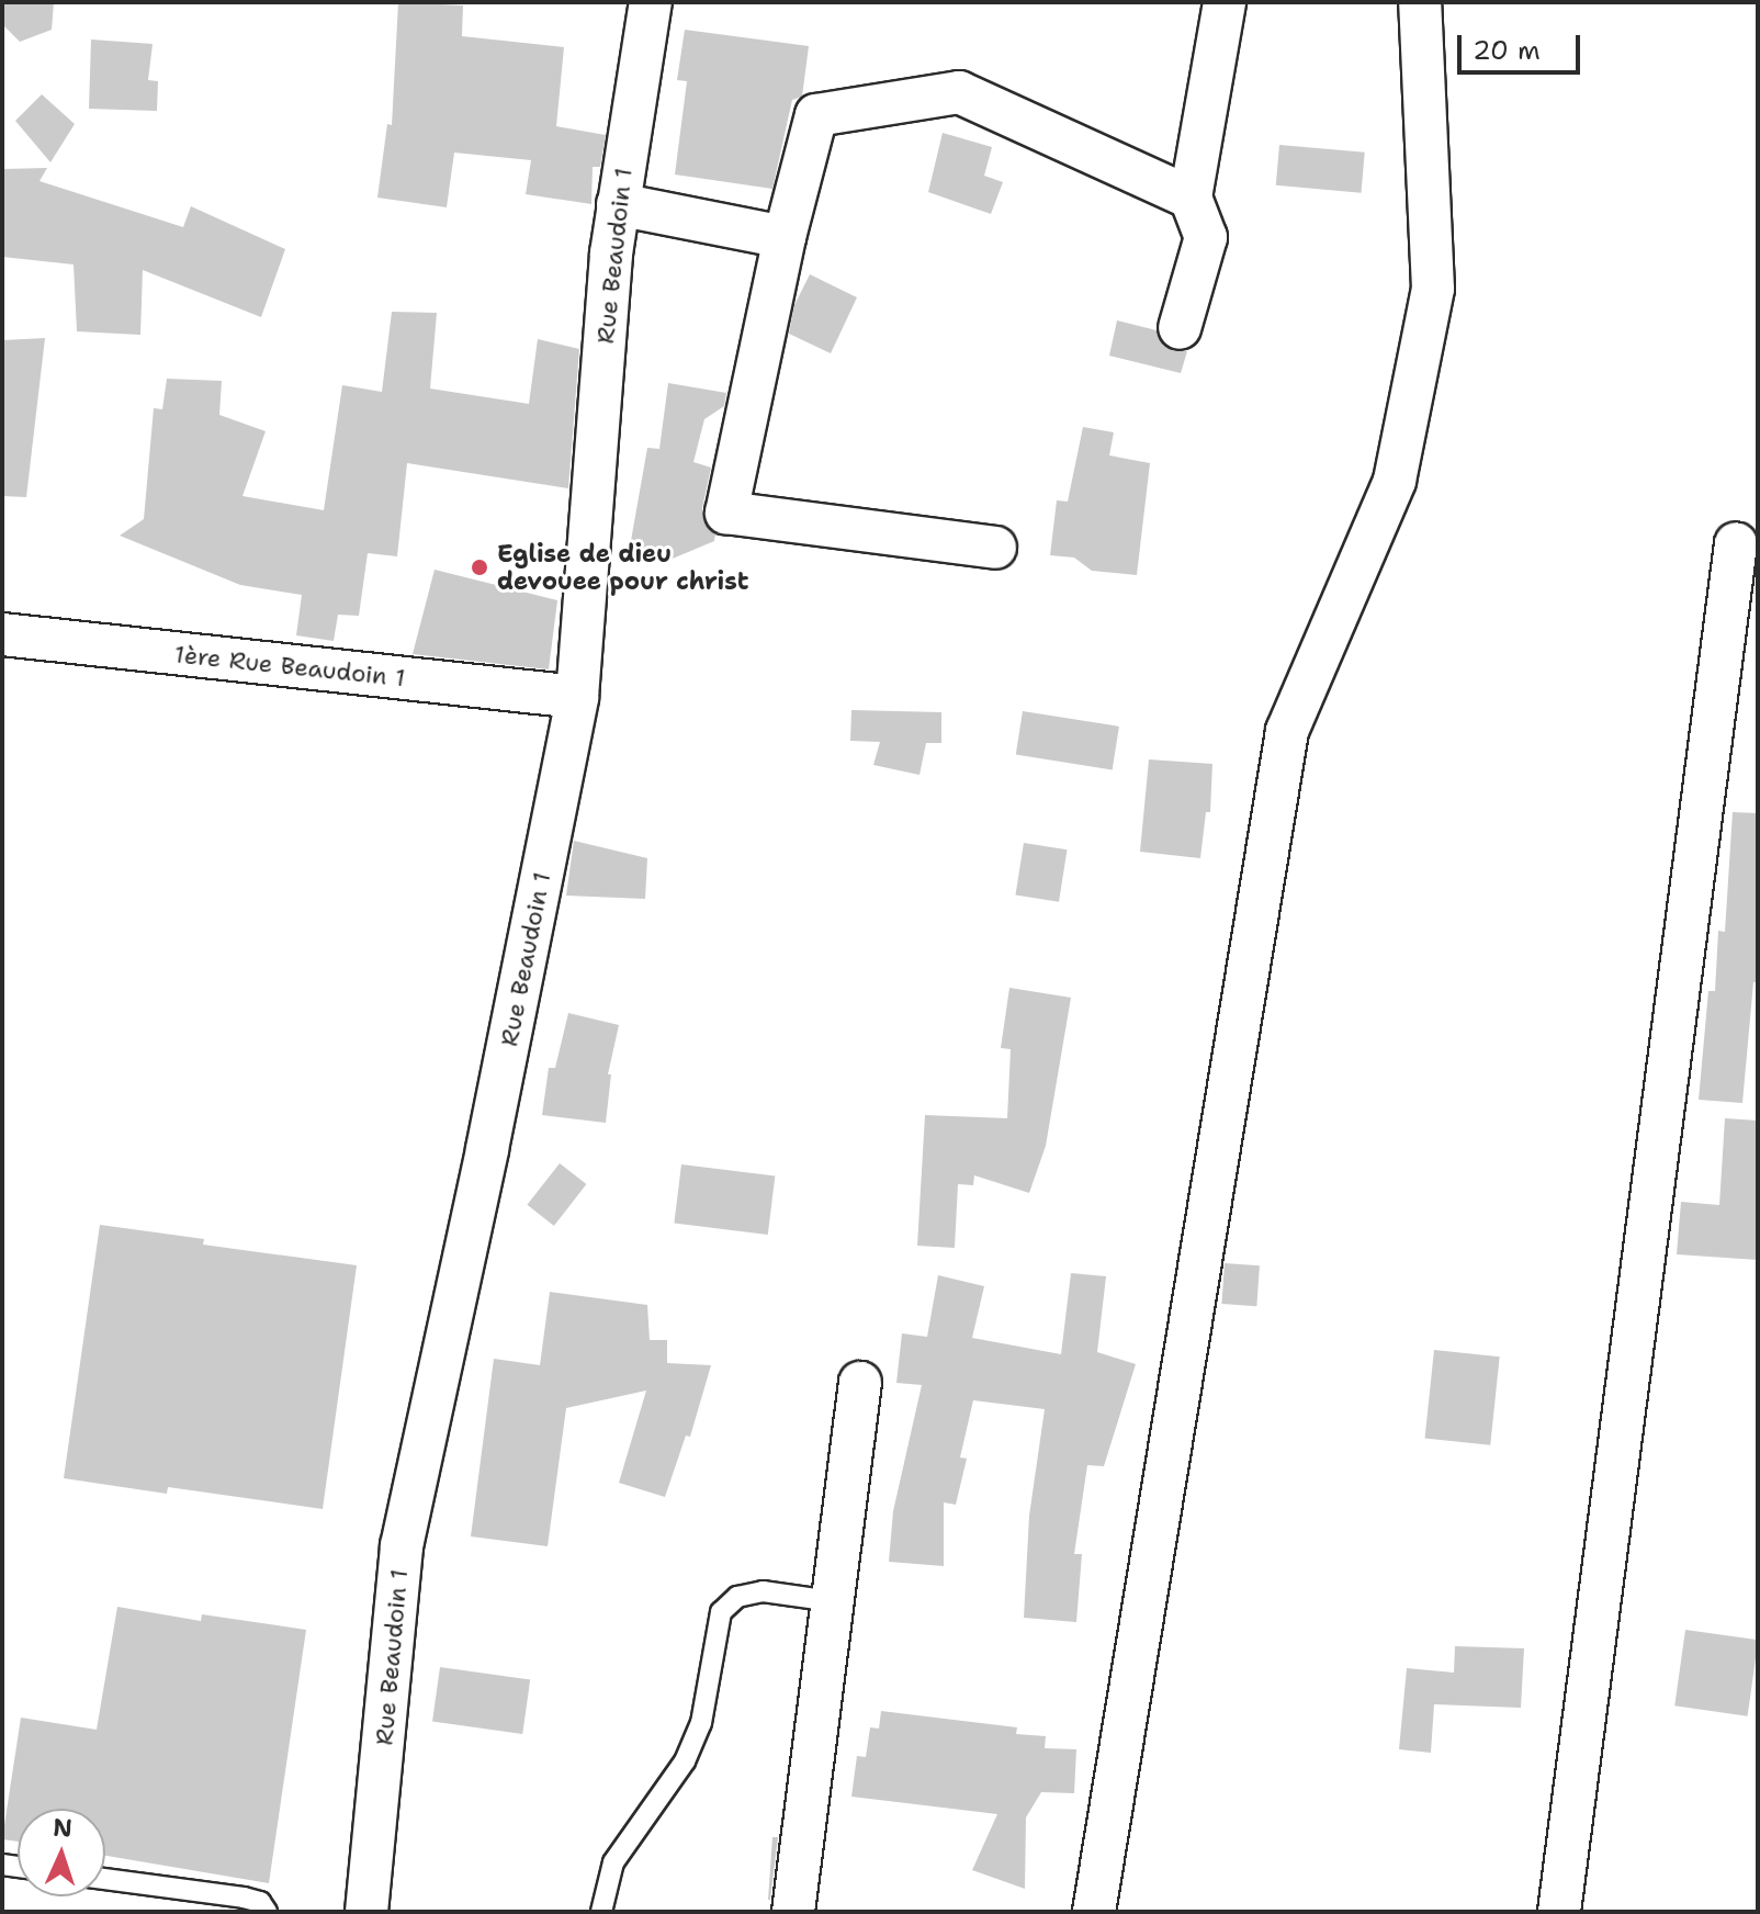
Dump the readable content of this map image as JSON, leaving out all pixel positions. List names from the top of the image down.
{
  "streets": {
    "street": ["Rue Beaudoin 1", "1ère Rue Beaudoin 1"]
  },
  "crossings": [
    ["Rue Beaudoin 1", "1ère Rue Beaudoin 1"]
  ],
  "places": ["Eglise de dieu devouee pour christ"],
  "scale_bar": "20 m",
  "north": "top"
}
